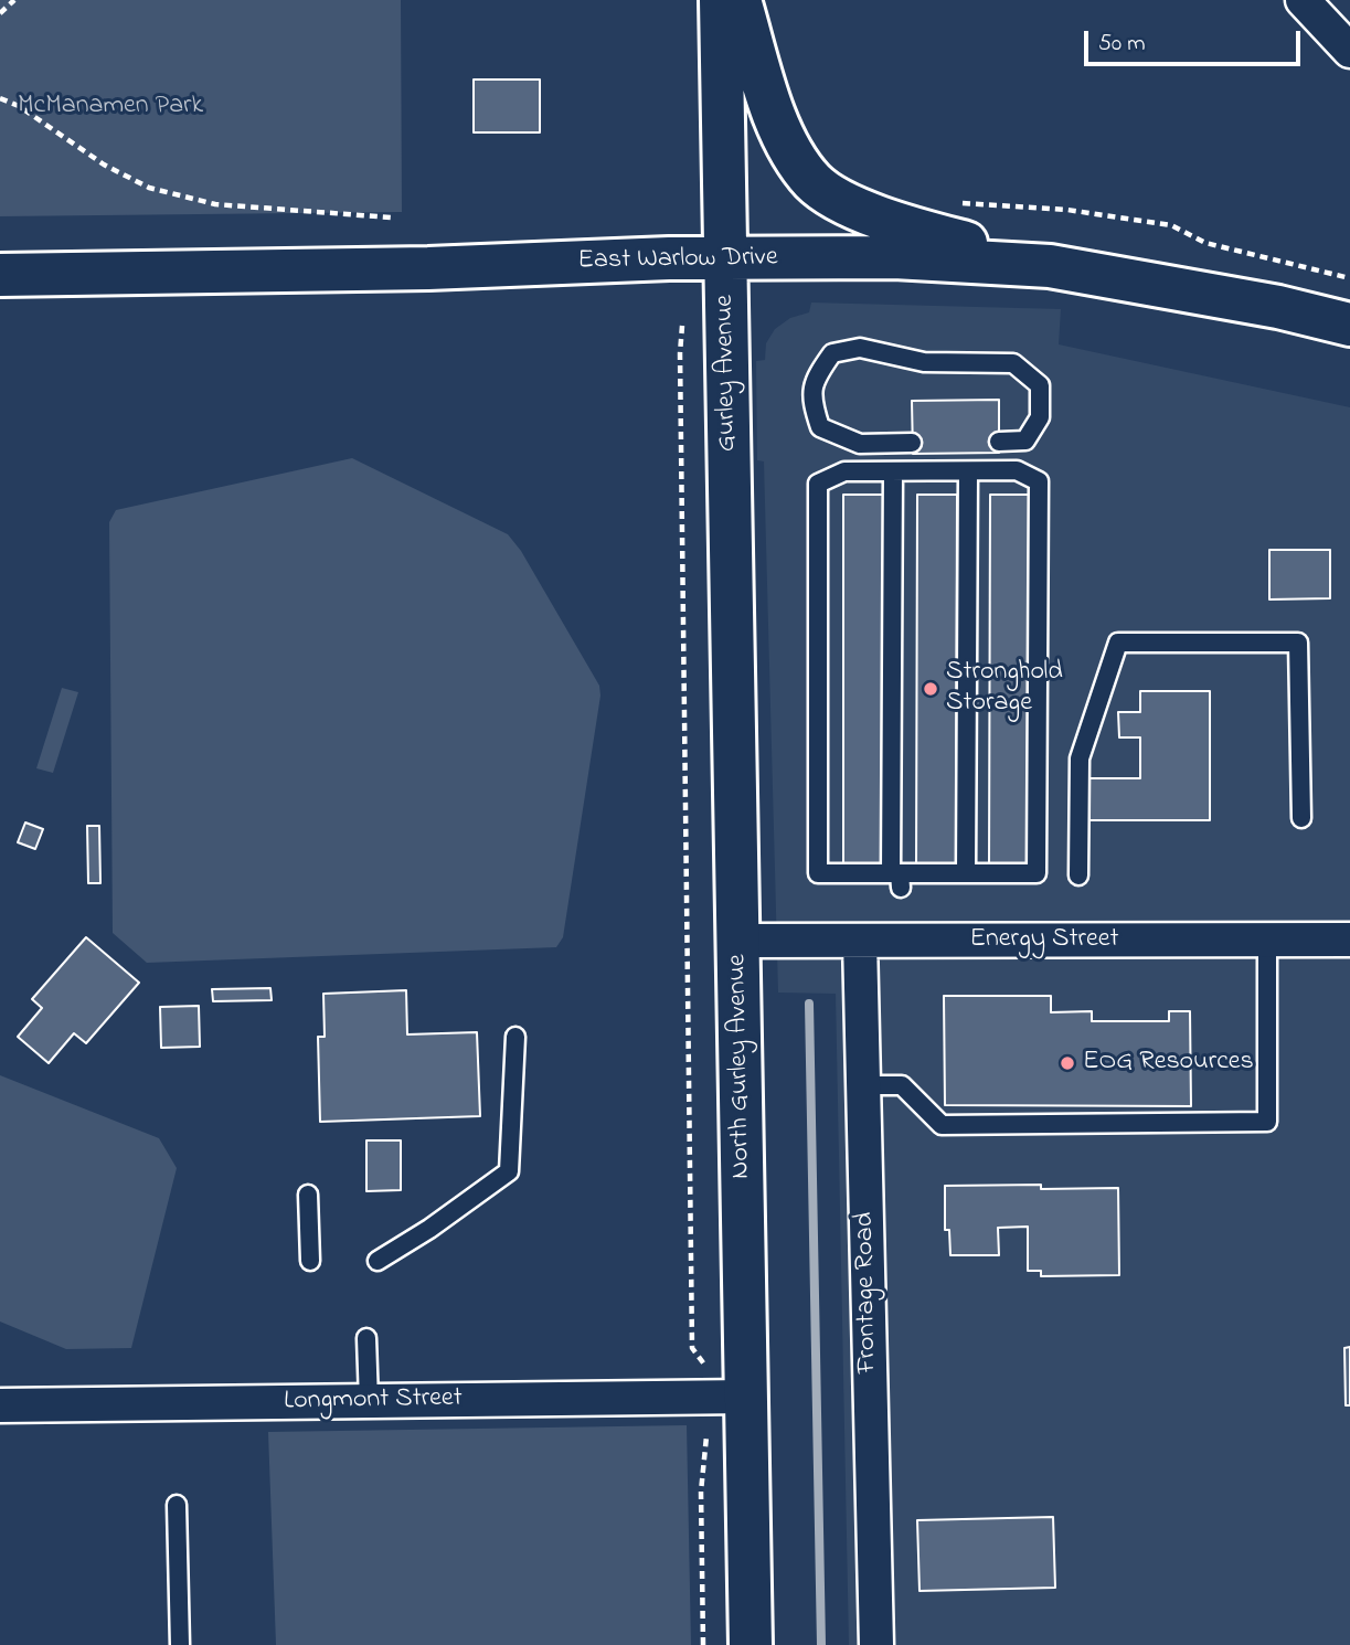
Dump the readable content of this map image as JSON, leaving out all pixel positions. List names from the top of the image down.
{
  "streets": {
    "street": [
      "East Warlow Drive",
      "Gurley Avenue",
      "Energy Street",
      "North Gurley Avenue",
      "Frontage Road",
      "Longmont Street"
    ]
  },
  "crossings": [
    ["East Warlow Drive", "Gurley Avenue"],
    ["Gurley Avenue", "North Gurley Avenue"],
    ["Energy Street", "North Gurley Avenue"],
    ["Energy Street", "Frontage Road"],
    ["North Gurley Avenue", "Longmont Street"]
  ],
  "parks": ["McManamen Park"],
  "places": ["Stronghold Storage", "EOG Resources"],
  "scale_bar": "50 m"
}
